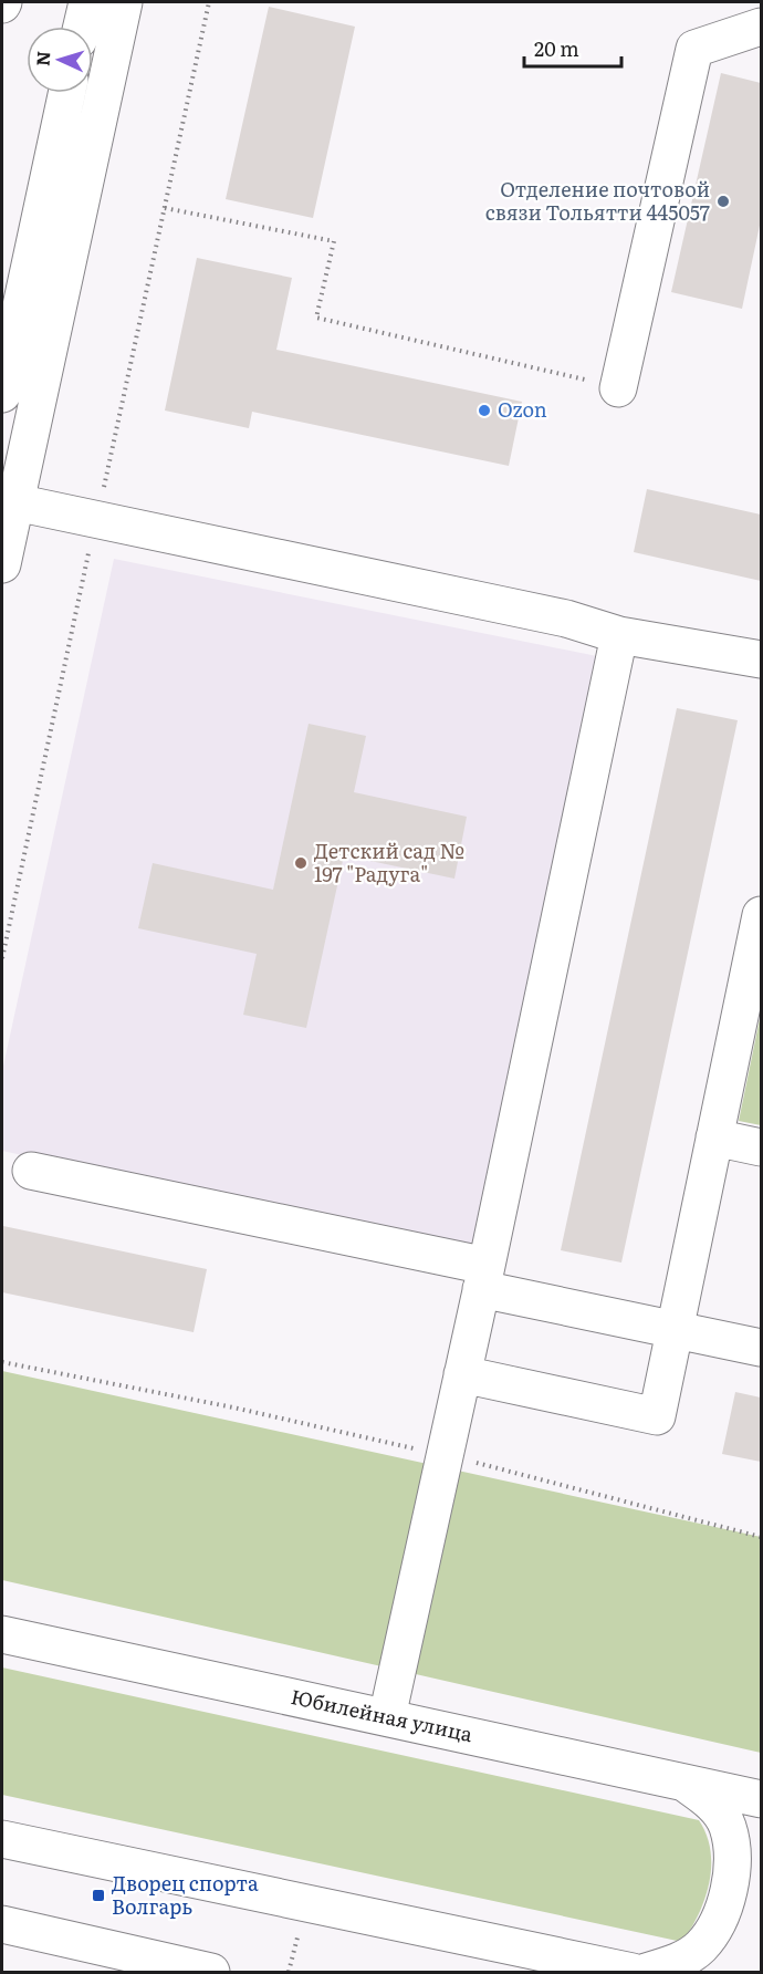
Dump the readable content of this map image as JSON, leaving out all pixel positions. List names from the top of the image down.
{
  "streets": {
    "main road": ["Юбилейная улица"]
  },
  "places": {
    "other": ["Отделение почтовой связи Тольятти 445057", "Ozon", "Детский сад № 197 \"Радуга\""],
    "transit": ["Дворец спорта Волгарь"]
  },
  "scale_bar": "20 m",
  "north": "left"
}
